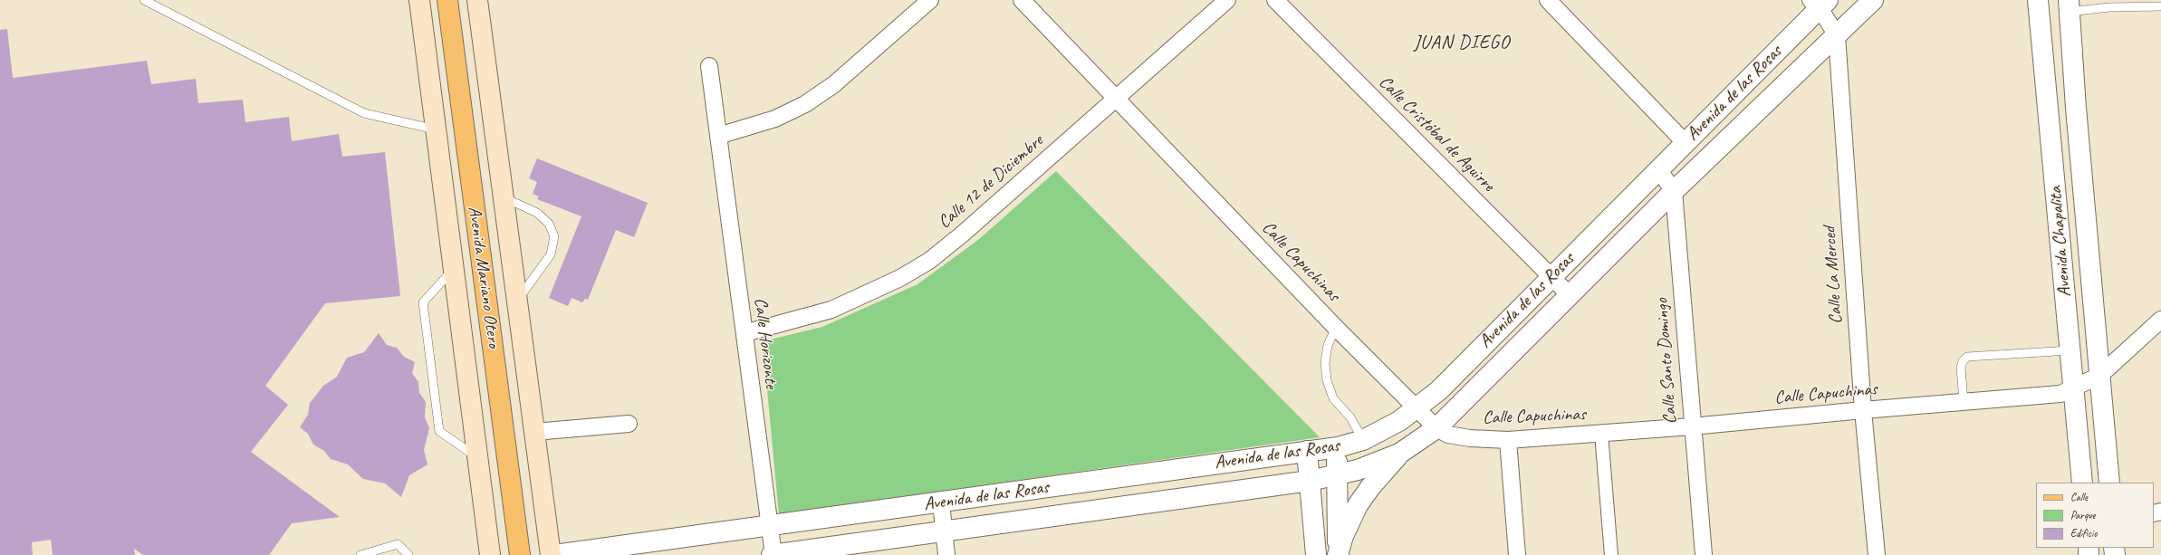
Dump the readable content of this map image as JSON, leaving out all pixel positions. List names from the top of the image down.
{
  "streets": {
    "main road": ["Avenida Mariano Otero"],
    "street": [
      "Avenida de las Rosas",
      "Calle Cristóbal de Aguirre",
      "Calle 12 de Diciembre",
      "Avenida Chapalita",
      "Calle Capuchinas",
      "Calle La Merced",
      "Calle Horizonte",
      "Calle Santo Domingo"
    ]
  },
  "crossings": [
    ["Avenida de las Rosas", "Calle Cristóbal de Aguirre"],
    ["Avenida de las Rosas", "Calle Capuchinas"],
    ["Avenida de las Rosas", "Calle La Merced"],
    ["Avenida de las Rosas", "Calle Horizonte"],
    ["Avenida de las Rosas", "Calle Santo Domingo"],
    ["Calle 12 de Diciembre", "Calle Capuchinas"],
    ["Calle 12 de Diciembre", "Calle Horizonte"],
    ["Avenida Chapalita", "Calle Capuchinas"],
    ["Calle Capuchinas", "Calle La Merced"],
    ["Calle Capuchinas", "Calle Santo Domingo"]
  ],
  "districts": ["JUAN DIEGO"],
  "legend": ["Calle", "Parque", "Edificio"]
}
